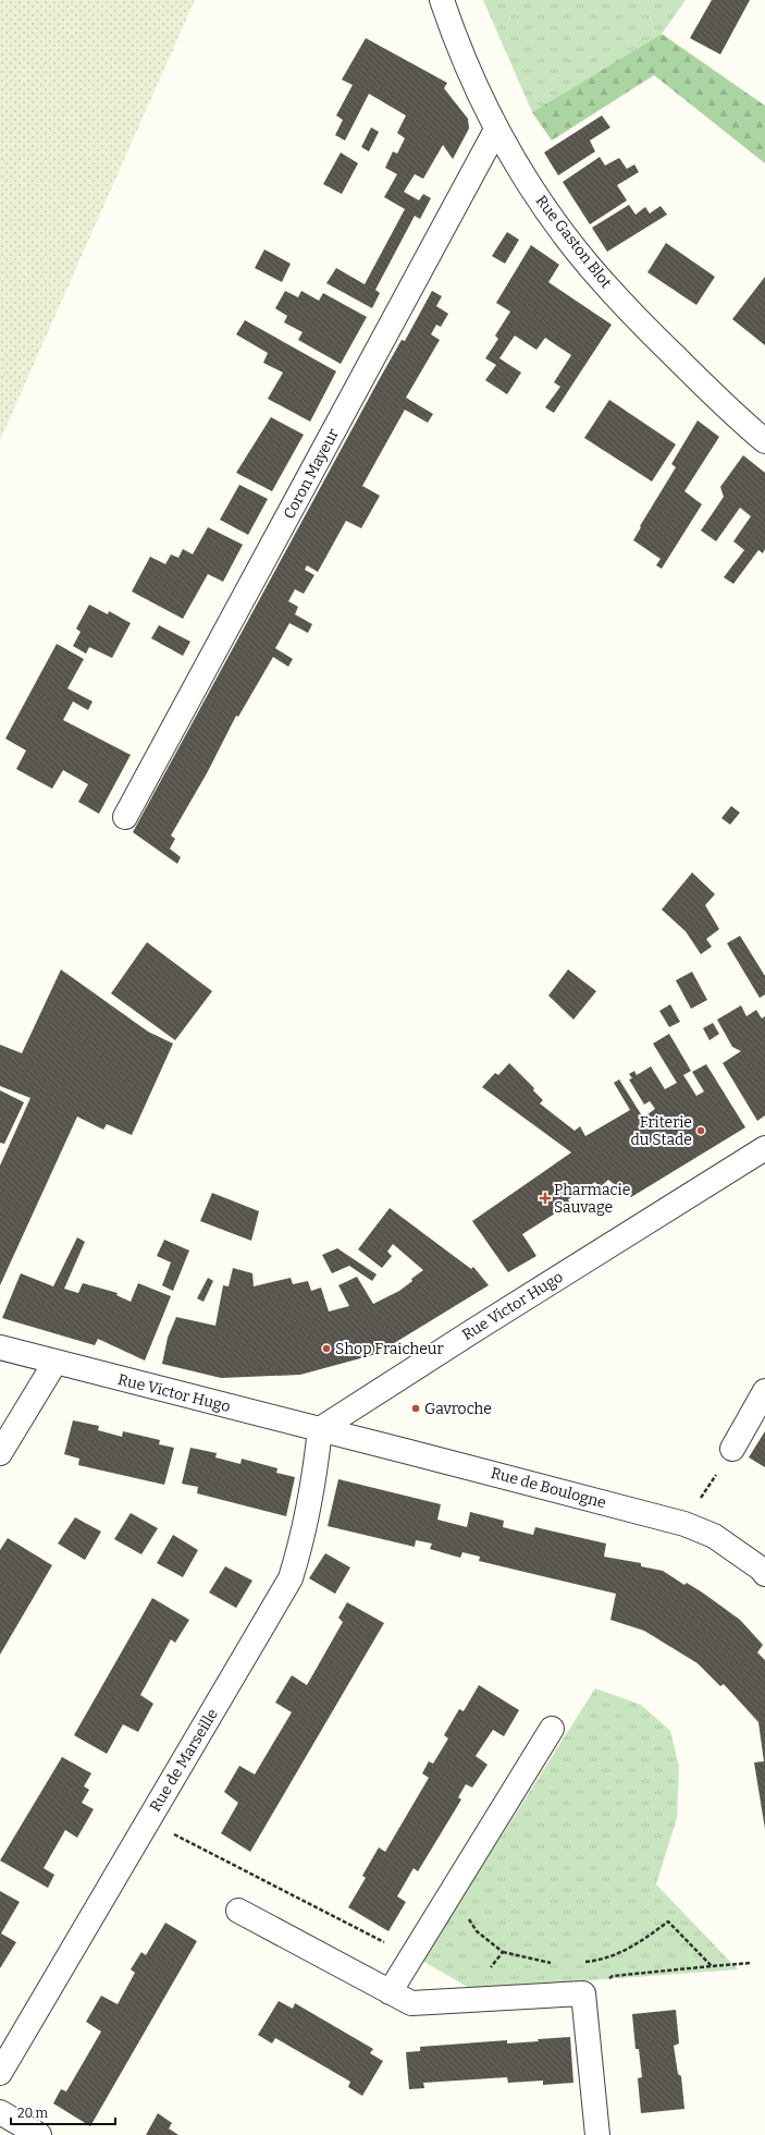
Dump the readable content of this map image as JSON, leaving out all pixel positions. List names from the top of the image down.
{
  "streets": {
    "street": [
      "Rue Gaston Blot",
      "Coron Mayeur",
      "Rue Victor Hugo",
      "Rue de Boulogne",
      "Rue de Marseille"
    ]
  },
  "crossings": [
    ["Rue Gaston Blot", "Coron Mayeur"],
    ["Rue Victor Hugo", "Rue de Boulogne"],
    ["Rue Victor Hugo", "Rue de Marseille"],
    ["Rue de Boulogne", "Rue de Marseille"]
  ],
  "places": {
    "other": ["Friterie du Stade", "Shop Fraicheur", "Gavroche"],
    "health": ["Pharmacie Sauvage"]
  },
  "scale_bar": "20 m"
}
